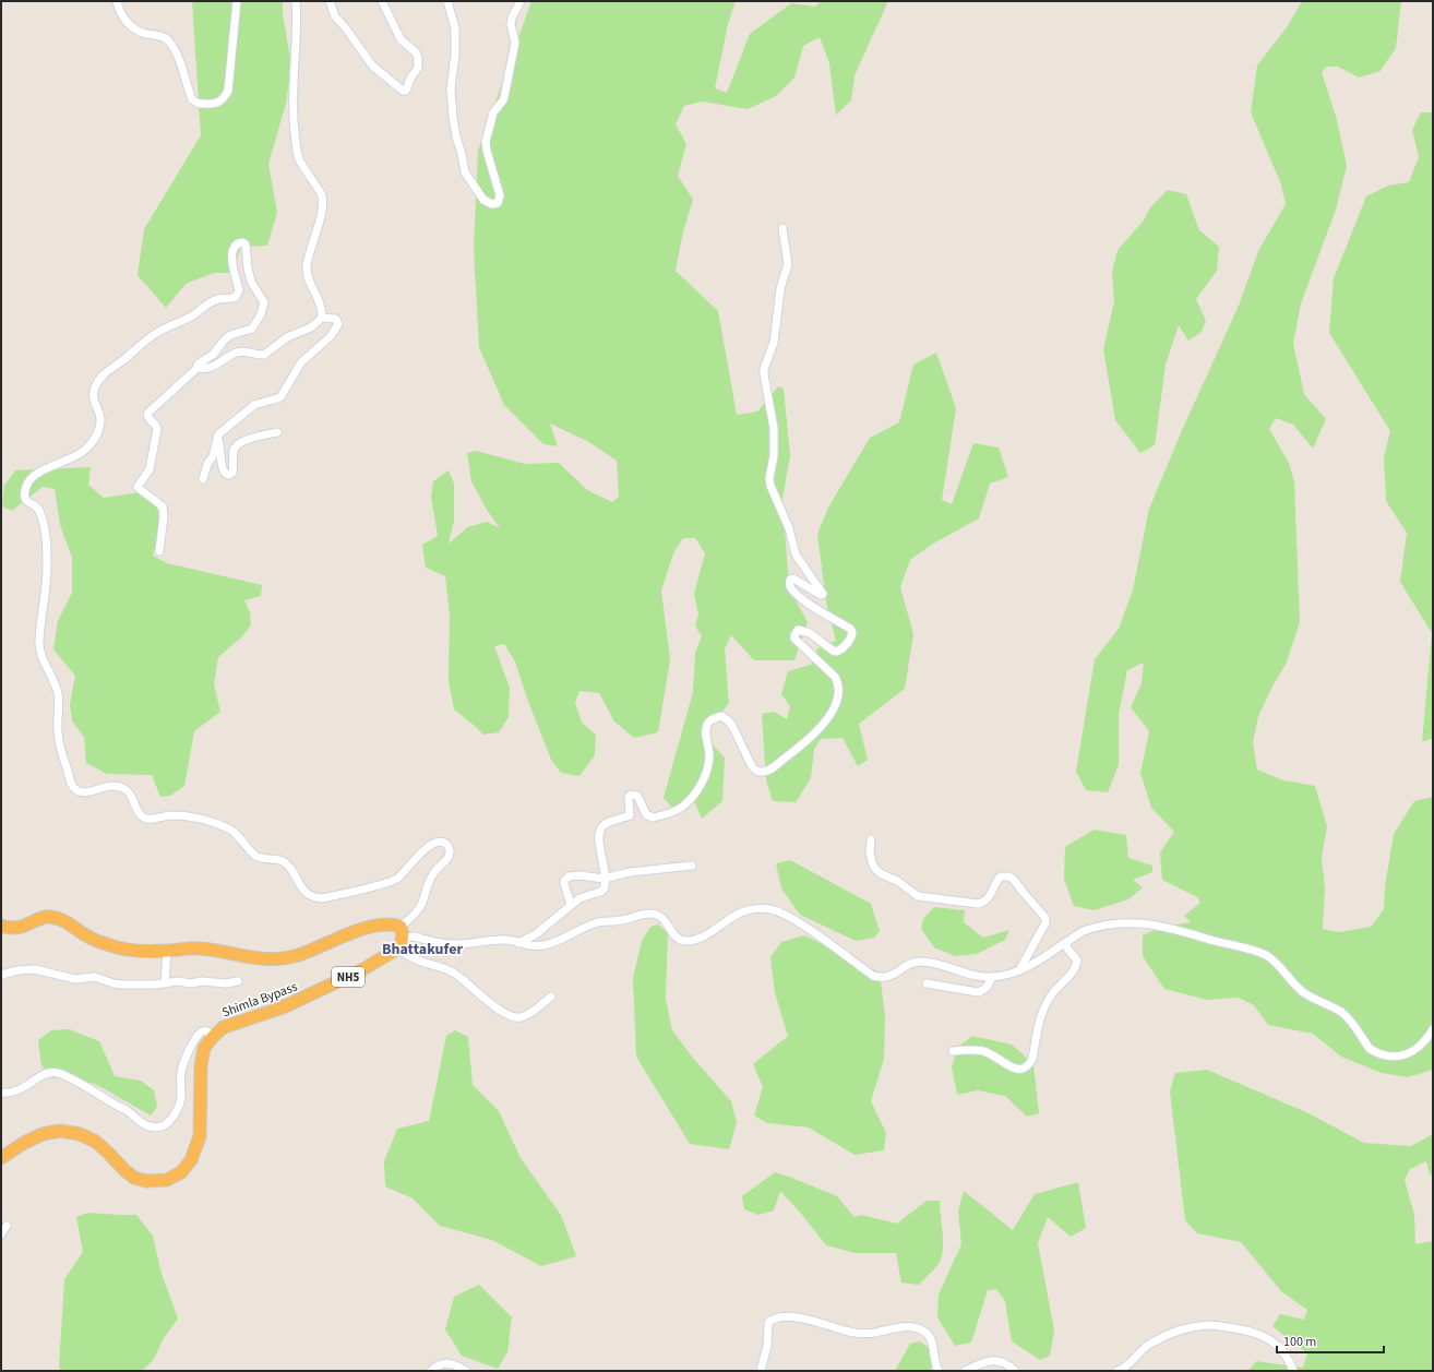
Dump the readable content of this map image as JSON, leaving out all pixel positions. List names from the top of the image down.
{
  "streets": {
    "highway": ["NH5", "Shimla Bypass"]
  },
  "districts": ["Bhattakufer"],
  "scale_bar": "100 m"
}
